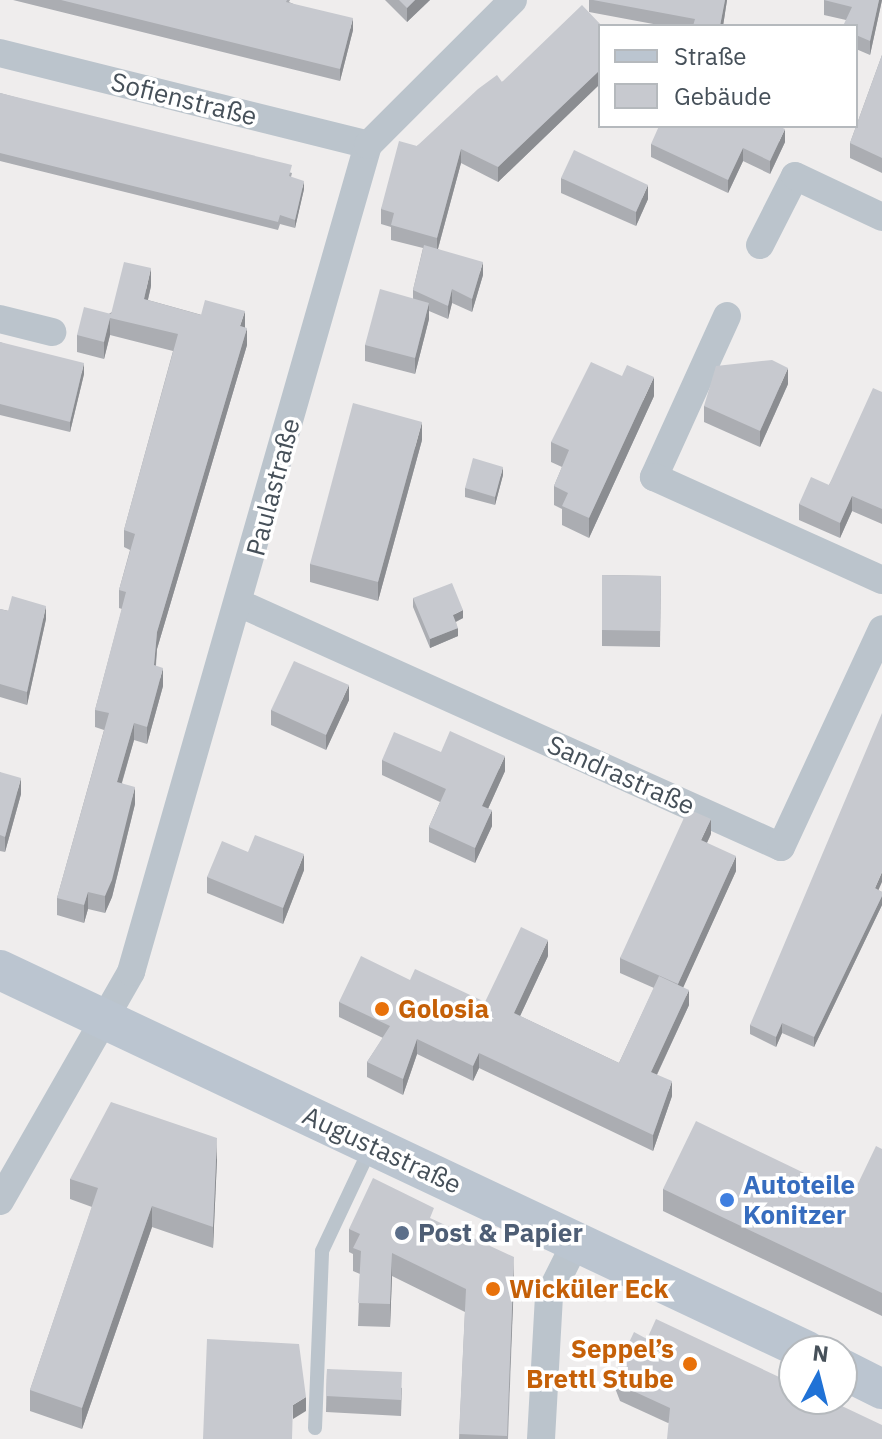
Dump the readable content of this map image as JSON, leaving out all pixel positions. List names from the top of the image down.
{
  "streets": {
    "main road": ["Augustastraße"],
    "street": ["Sofienstraße", "Paulastraße", "Sandrastraße"]
  },
  "crossings": [
    ["Sofienstraße", "Paulastraße"],
    ["Paulastraße", "Sandrastraße"],
    ["Paulastraße", "Augustastraße"]
  ],
  "places": [
    "Golosia",
    "Autoteile Konitzer",
    "Post & Papier",
    "Wicküler Eck",
    "Seppel’s Brettl Stube"
  ],
  "legend": ["Straße", "Gebäude"],
  "north": "top"
}
